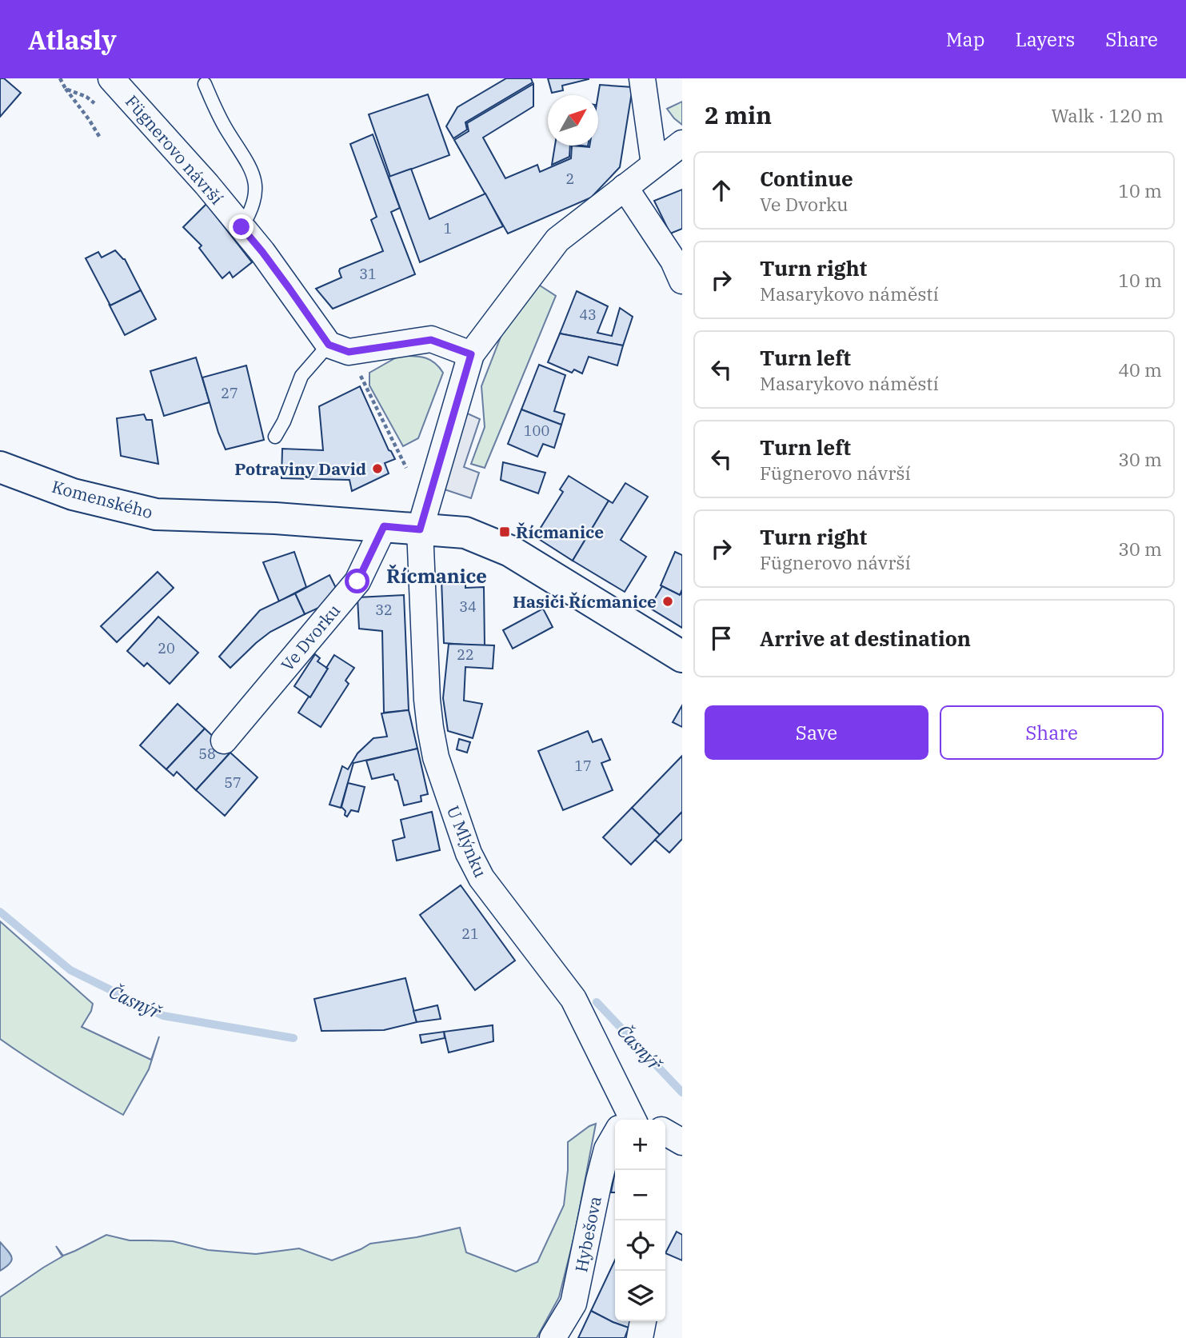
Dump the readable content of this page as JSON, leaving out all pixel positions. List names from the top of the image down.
{
  "streets": {
    "main road": ["Komenského"],
    "street": [
      "Fügnerovo návrší",
      "Ve Dvorku",
      "U Mlýnku",
      "Hybešova"
    ]
  },
  "crossings": [
    ["Komenského", "Ve Dvorku"],
    ["Komenského", "U Mlýnku"]
  ],
  "districts": ["Řícmanice"],
  "water": ["Časnýř"],
  "places": {
    "other": ["Potraviny David", "Hasiči Řícmanice"],
    "transit": ["Řícmanice"]
  },
  "house_numbers": [
    "2",
    "1",
    "31",
    "43",
    "27",
    "100",
    "34",
    "32",
    "20",
    "22",
    "58",
    "17",
    "57",
    "21"
  ],
  "north": "top right",
  "page": {
    "header": "Atlasly",
    "nav": ["Map", "Layers", "Share"],
    "heading": ["2 min", "Walk · 120 m"],
    "list": [
      ["Continue", "Ve Dvorku", "10 m"],
      ["Turn right", "Masarykovo náměstí", "10 m"],
      ["Turn left", "Masarykovo náměstí", "40 m"],
      ["Turn left", "Fügnerovo návrší", "30 m"],
      ["Turn right", "Fügnerovo návrší", "30 m"],
      "Arrive at destination"
    ],
    "buttons": ["Save", "Share"],
    "map_buttons": ["+", "−"]
  }
}
